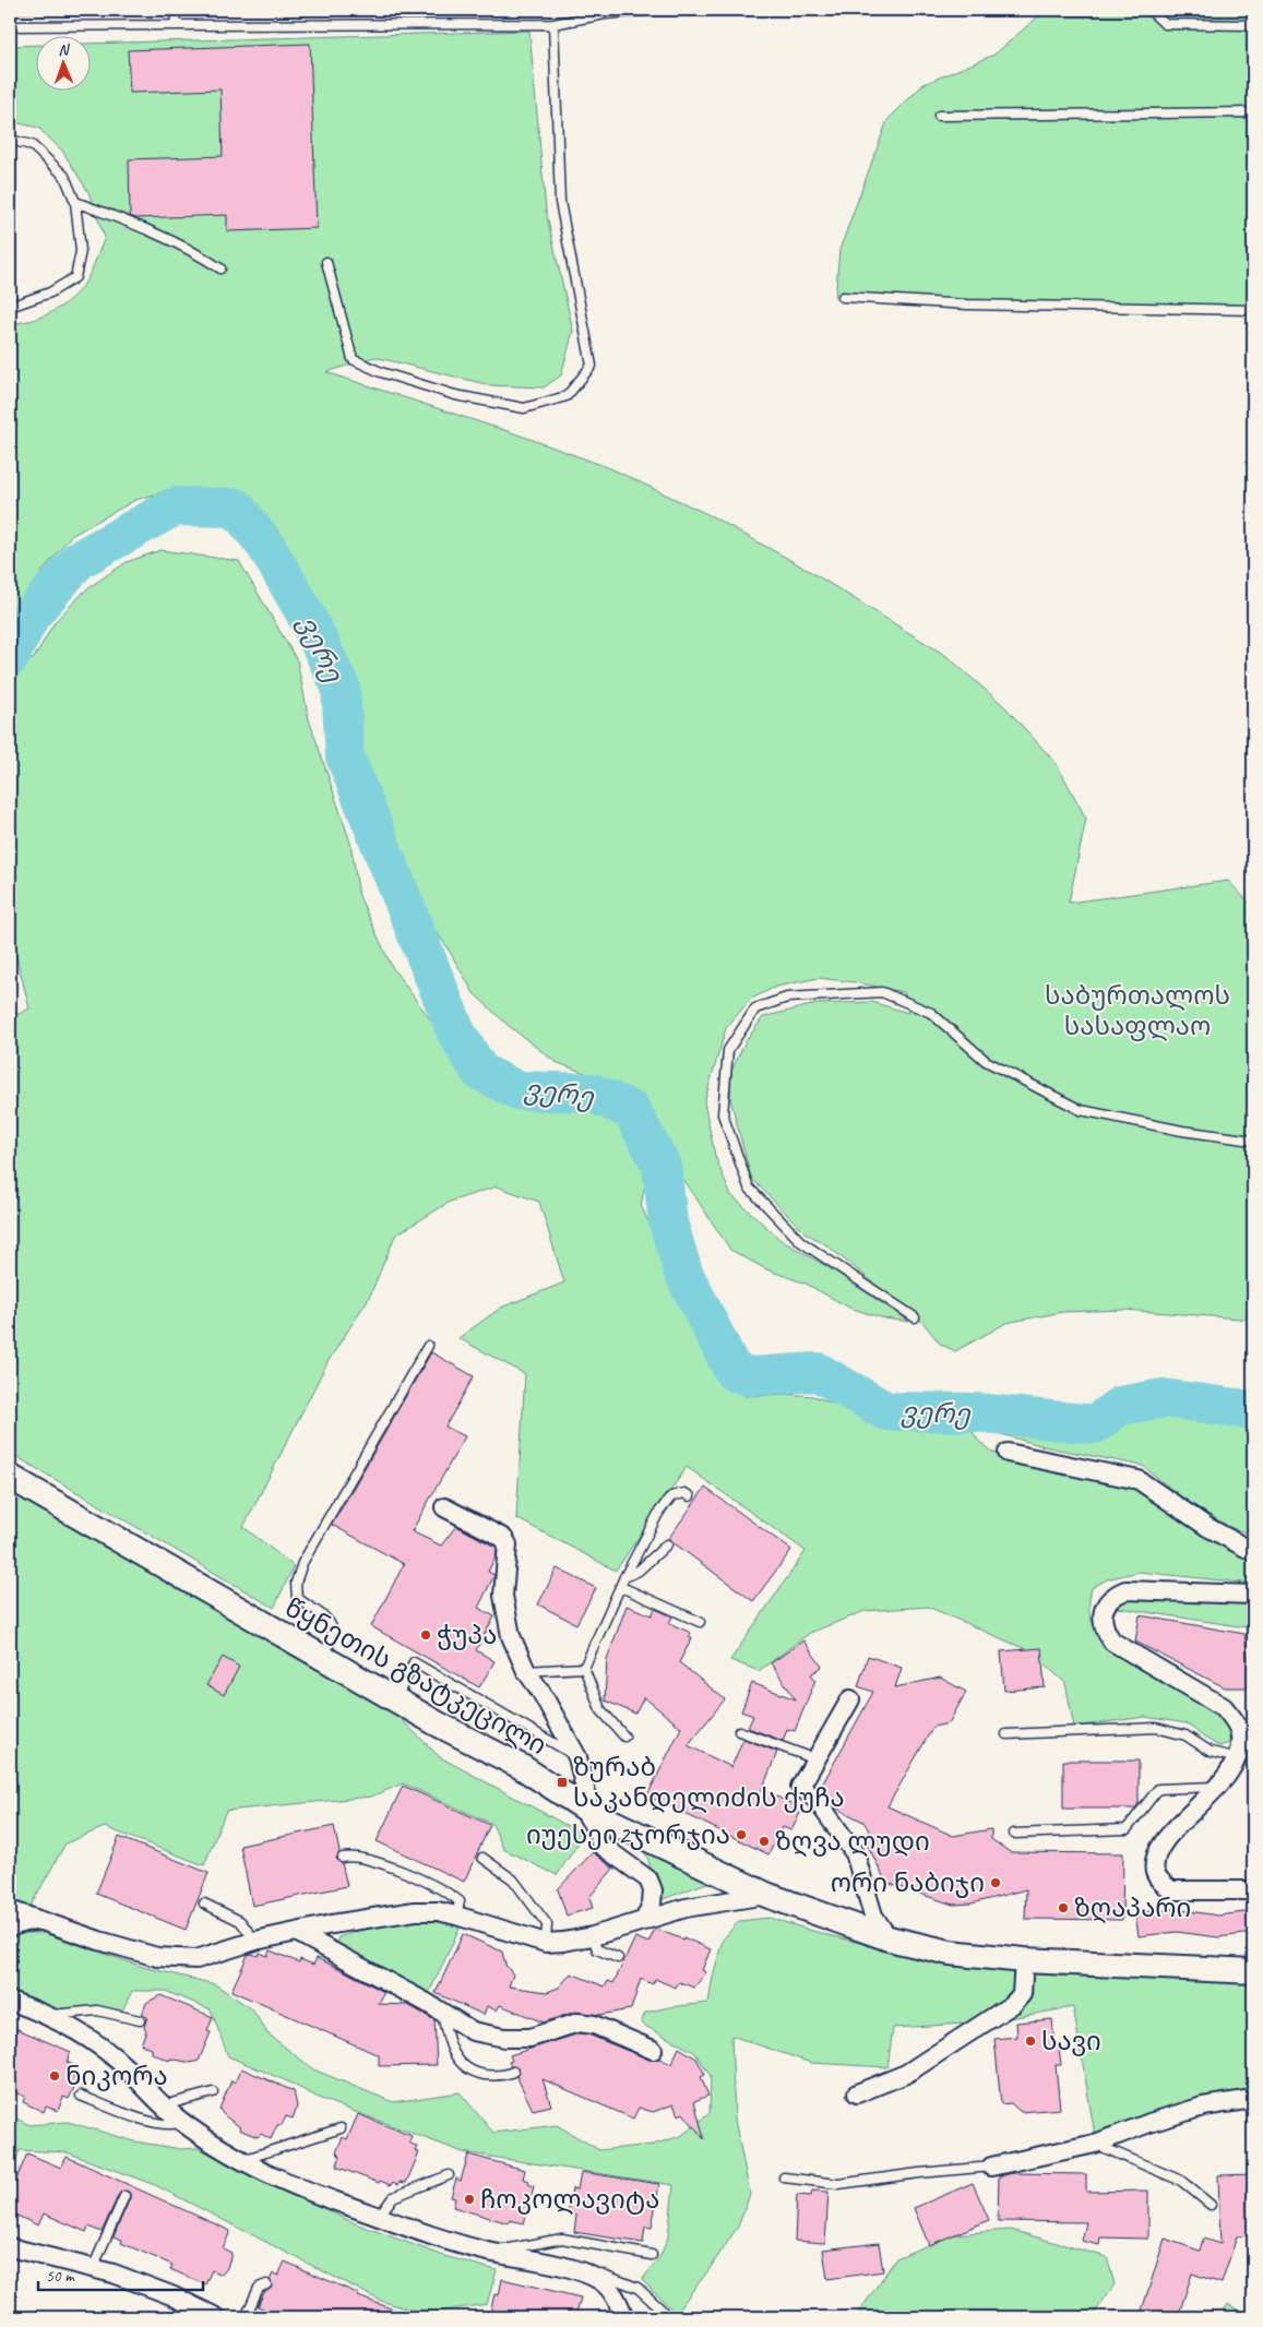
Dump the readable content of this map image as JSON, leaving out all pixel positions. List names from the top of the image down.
{
  "streets": {
    "main road": ["წყნეთის გზატკეცილი"]
  },
  "water": ["ვერე"],
  "parks": ["საბურთალოს სასაფლაო"],
  "places": {
    "other": [
      "ჭუპა",
      "იუესეი2ჯორჯია",
      "ზღვა ლუდი",
      "ორი ნაბიჯი",
      "ზღაპარი",
      "სავი",
      "ნიკორა",
      "ჩოკოლავიტა"
    ],
    "transit": ["ზურაბ საკანდელიძის ქუჩა"]
  },
  "scale_bar": "50 m",
  "north": "top"
}
